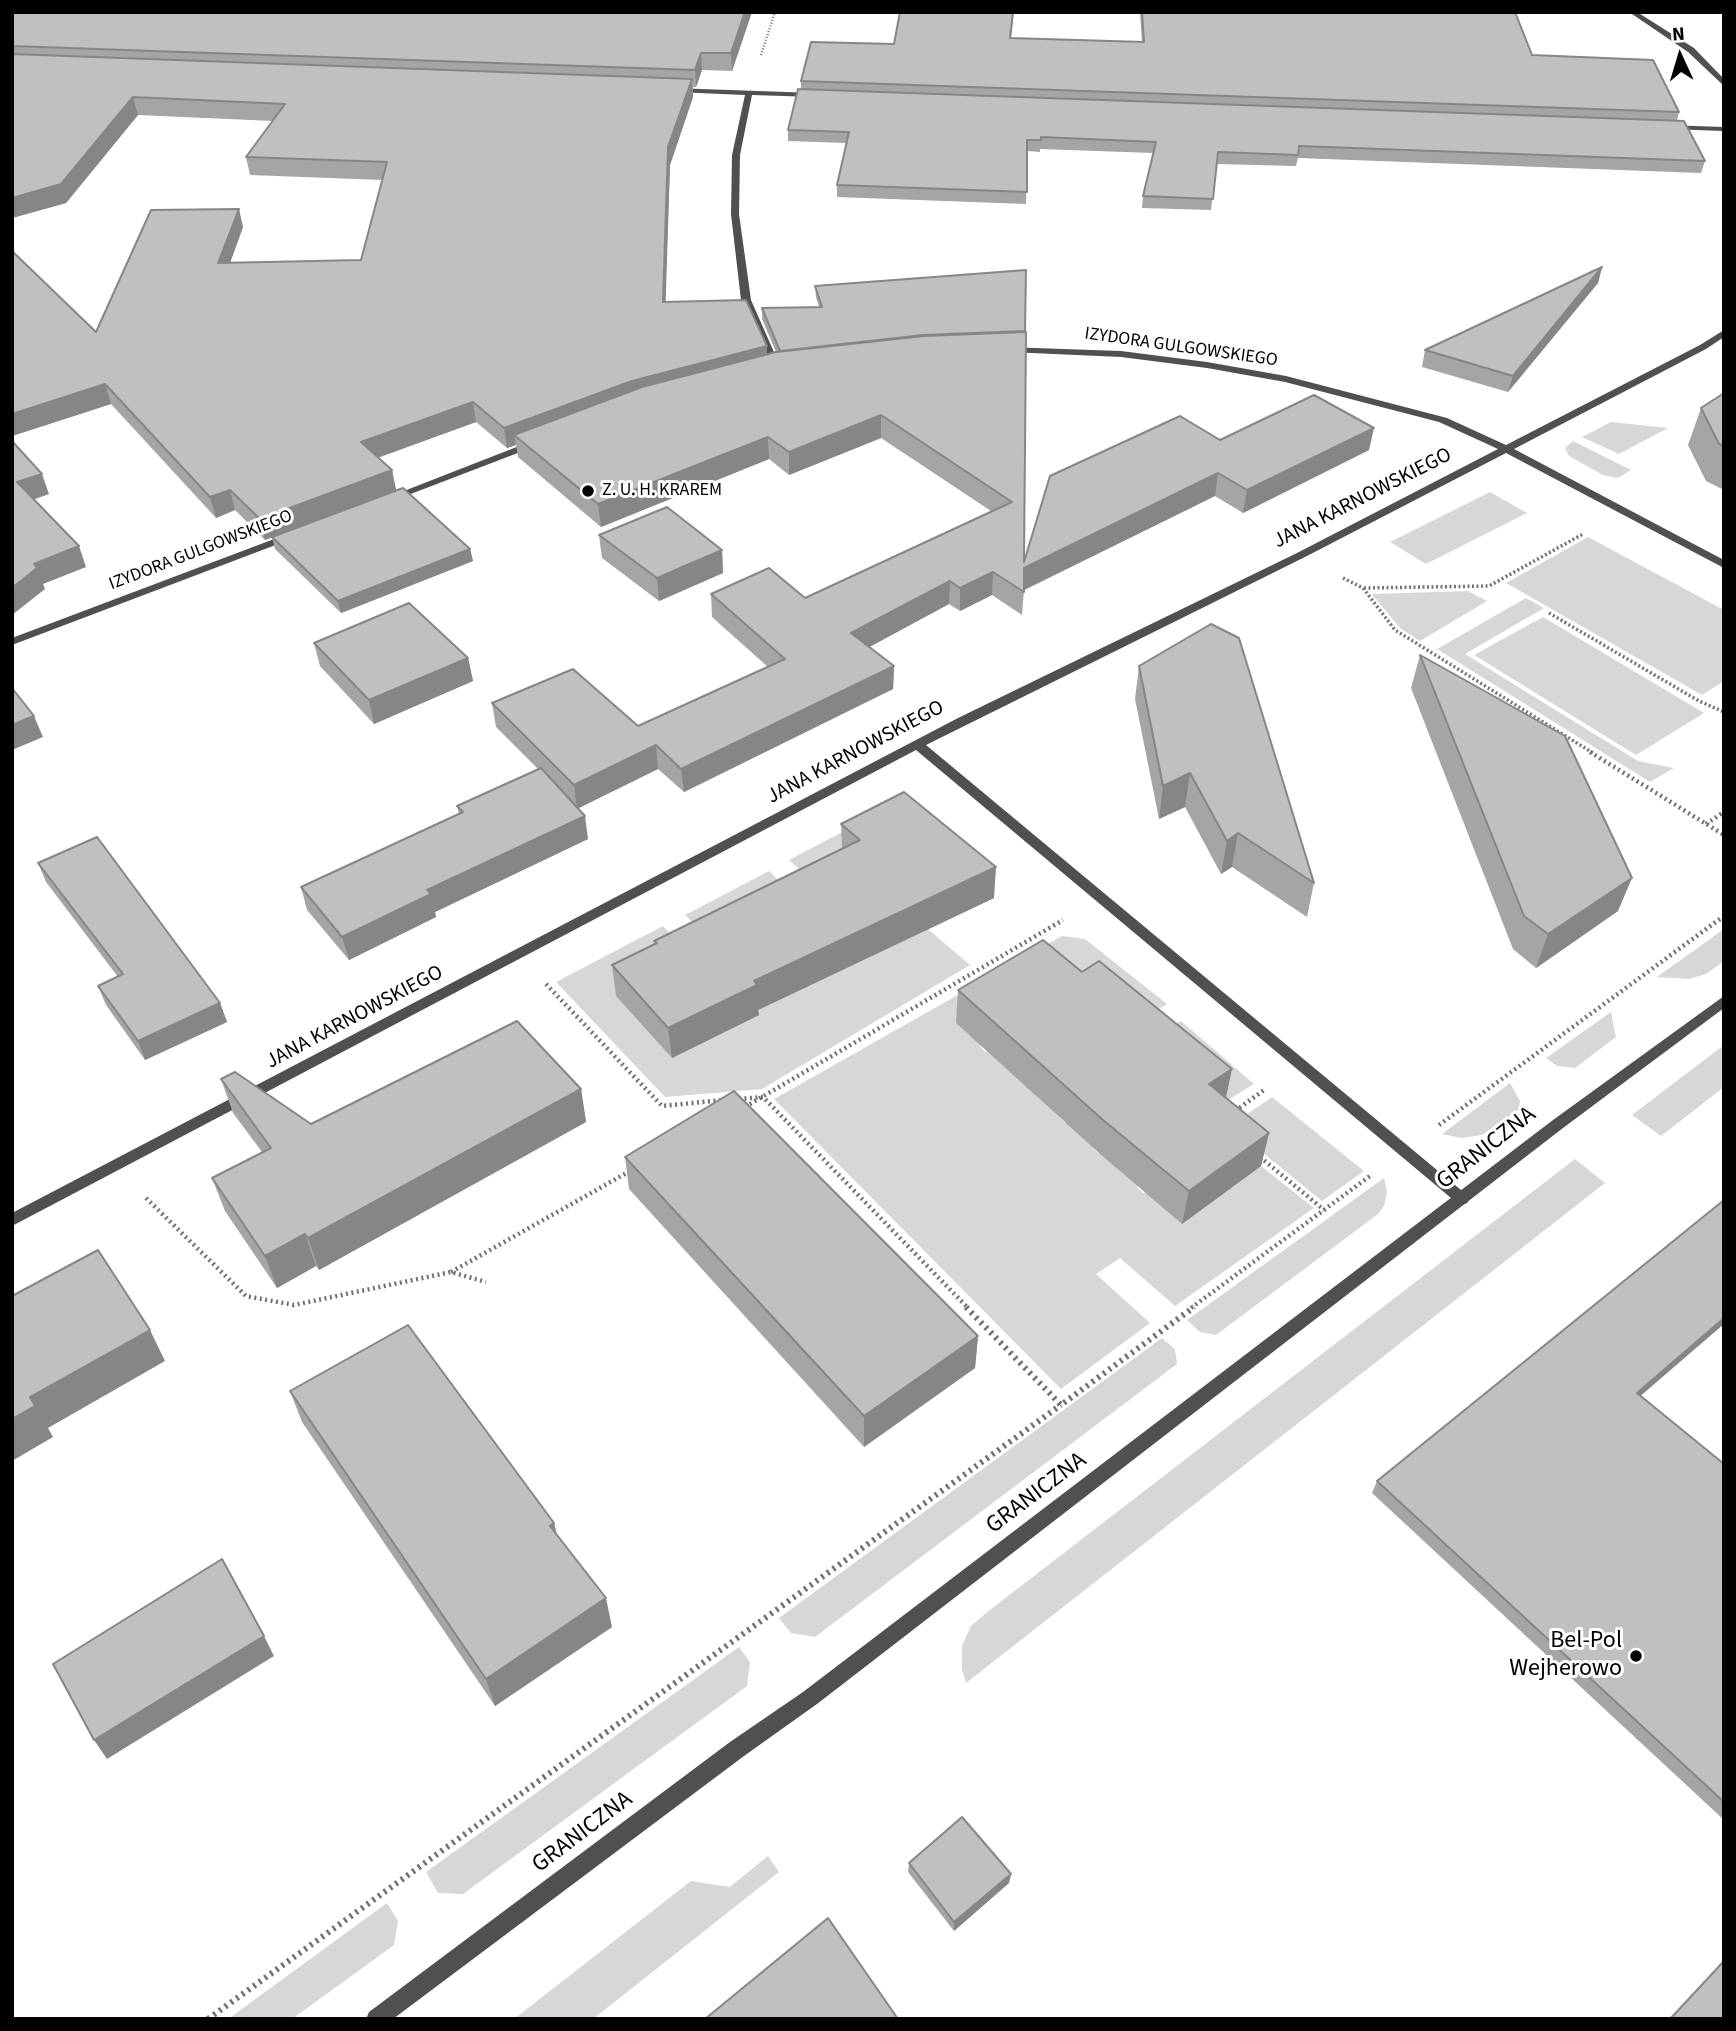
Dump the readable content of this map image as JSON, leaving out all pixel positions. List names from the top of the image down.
{
  "streets": {
    "street": ["IZYDORA GULGOWSKIEGO", "JANA KARNOWSKIEGO", "GRANICZNA"]
  },
  "crossings": [
    ["IZYDORA GULGOWSKIEGO", "JANA KARNOWSKIEGO"]
  ],
  "places": ["Z. U. H. KRAREM", "Bel-Pol Wejherowo"],
  "north": "top"
}
